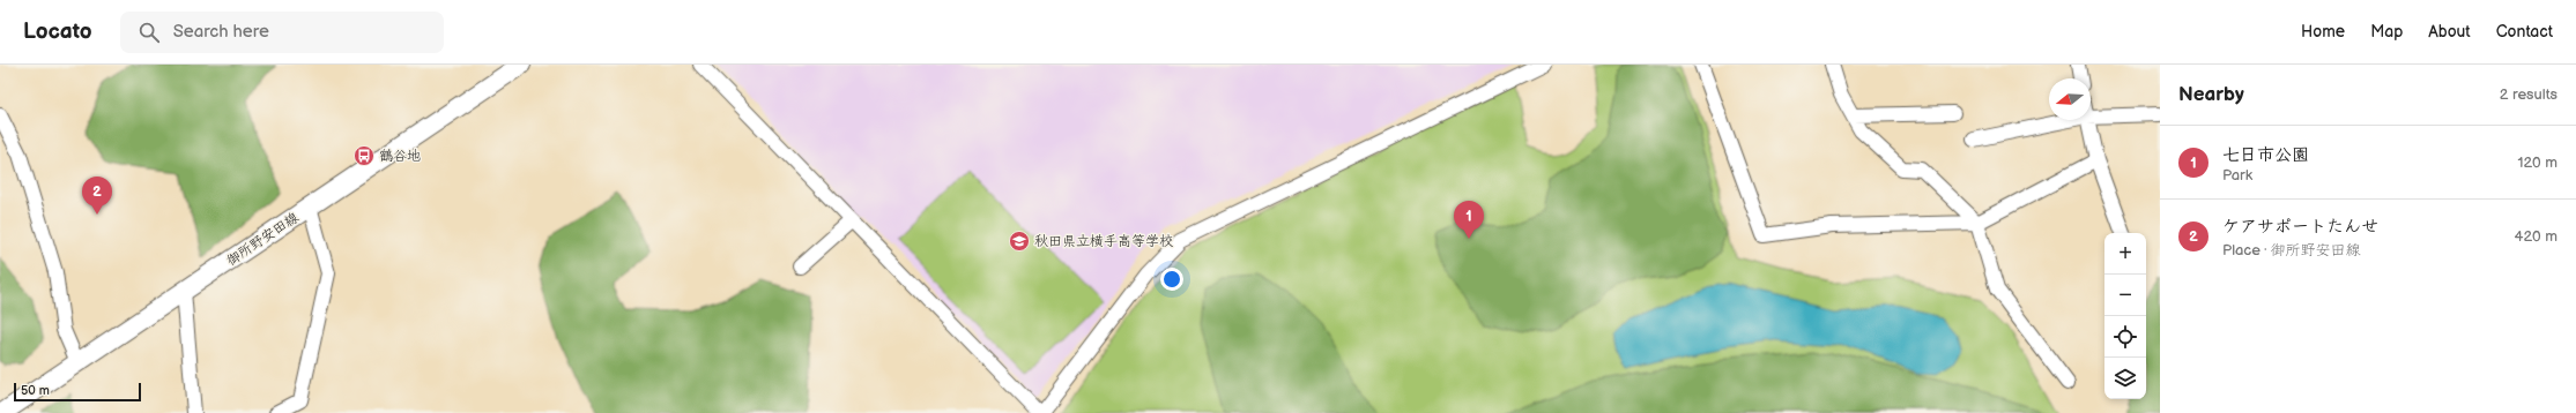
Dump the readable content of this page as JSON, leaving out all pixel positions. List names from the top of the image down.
{
  "streets": {
    "main road": ["御所野安田線"]
  },
  "places": {
    "bus stop": ["鶴谷地"],
    "school or university": ["秋田県立横手高等学校"]
  },
  "scale_bar": "50 m",
  "north": "left",
  "page": {
    "header": "Locato",
    "search": "Search here",
    "nav": [
      "Home",
      "Map",
      "About",
      "Contact"
    ],
    "heading": ["Nearby", "2 results"],
    "list": [
      {
        "mark": "1",
        "name": "七日市公園",
        "note": "Park",
        "value": "120 m"
      },
      {
        "mark": "2",
        "name": "ケアサポートたんせ",
        "note": "Place · 御所野安田線",
        "value": "420 m"
      }
    ],
    "pins": ["2", "1"],
    "map_buttons": ["+", "−"],
    "scale": "50 m"
  }
}
